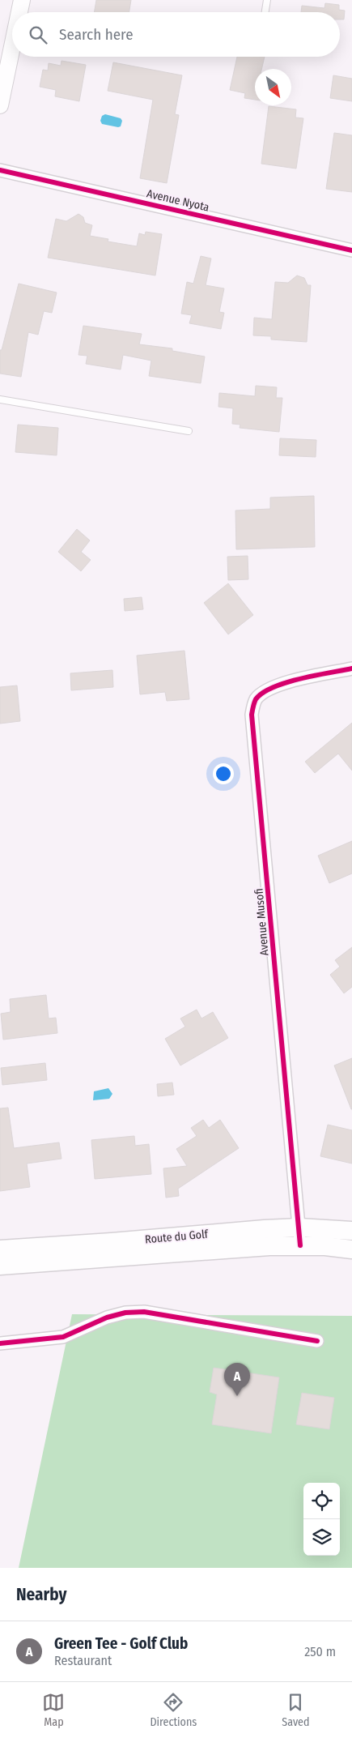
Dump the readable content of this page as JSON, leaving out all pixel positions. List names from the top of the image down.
{
  "streets": {
    "main road": ["Route du Golf"],
    "street": ["Avenue Nyota", "Avenue Musofi"]
  },
  "crossings": [
    ["Avenue Musofi", "Route du Golf"]
  ],
  "north": "bottom right",
  "page": {
    "search": "Search here",
    "pins": "A",
    "heading": "Nearby",
    "list": [
      {
        "mark": "A",
        "name": "Green Tee - Golf Club",
        "note": "Restaurant",
        "value": "250 m"
      }
    ],
    "nav": ["Map", "Directions", "Saved"]
  }
}
